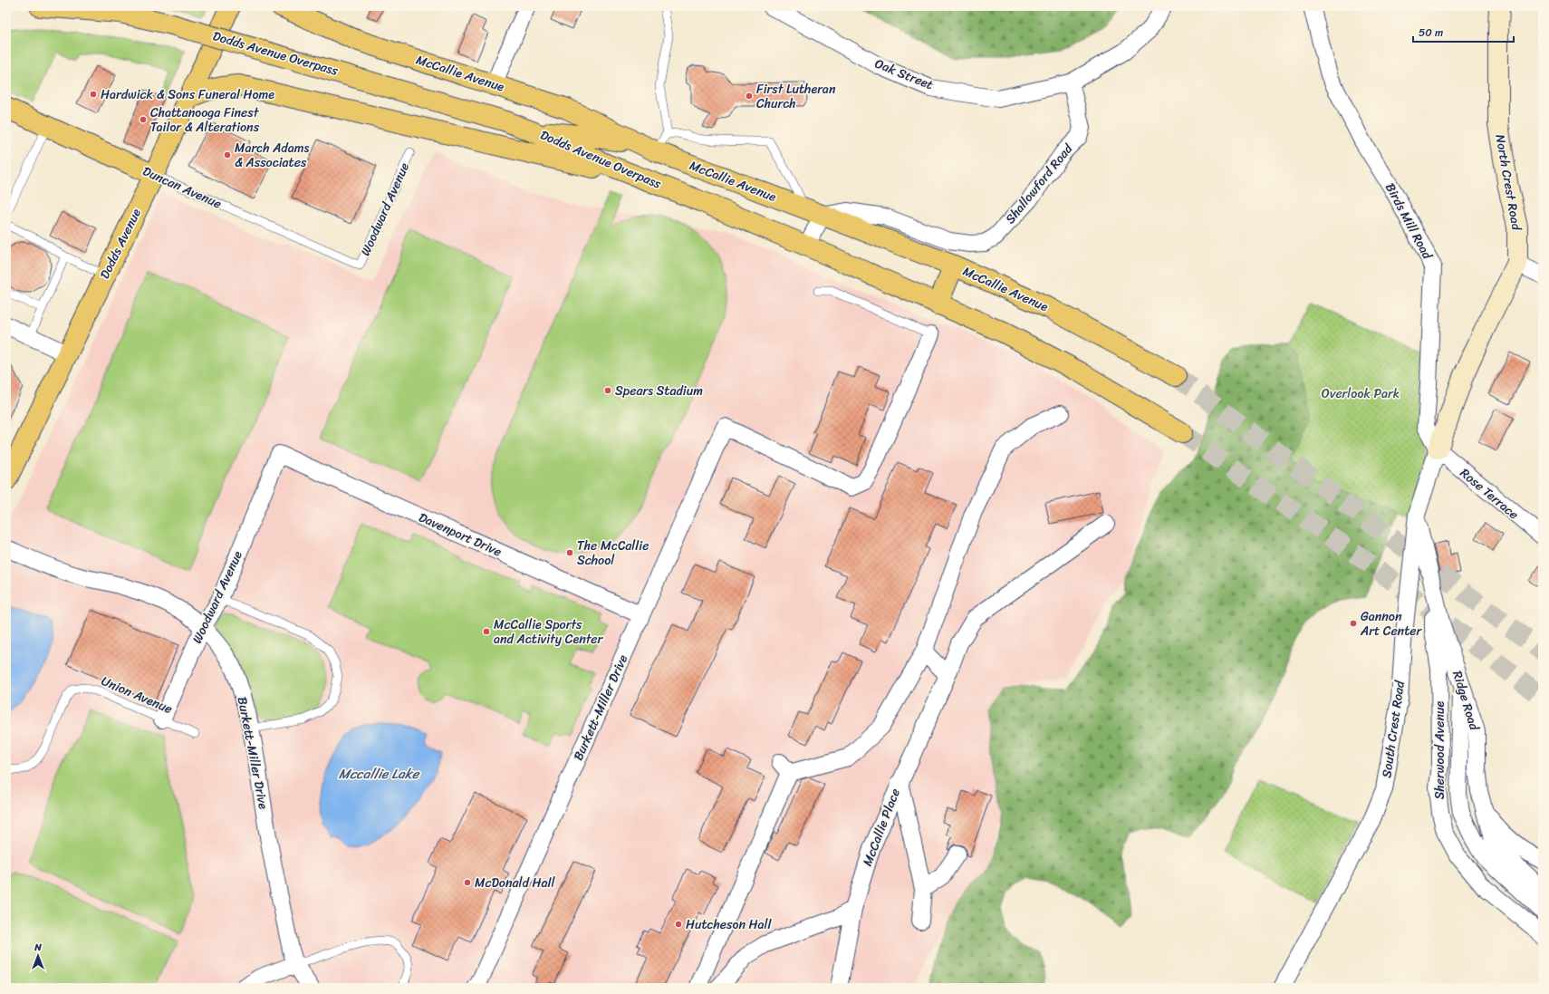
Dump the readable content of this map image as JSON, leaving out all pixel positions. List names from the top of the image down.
{
  "streets": {
    "main road": [
      "Dodds Avenue Overpass",
      "McCallie Avenue",
      "Duncan Avenue",
      "Dodds Avenue"
    ],
    "street": [
      "Oak Street",
      "North Crest Road",
      "Shallowford Road",
      "Woodward Avenue",
      "Birds Mill Road",
      "Rose Terrace",
      "Davenport Drive",
      "Ridge Road",
      "Burkett-Miller Drive",
      "South Crest Road",
      "Sherwood Avenue",
      "McCallie Place"
    ],
    "lane": ["Union Avenue"]
  },
  "crossings": [
    ["Dodds Avenue Overpass", "McCallie Avenue"],
    ["McCallie Avenue", "Shallowford Road"],
    ["Oak Street", "Shallowford Road"],
    ["North Crest Road", "Birds Mill Road"],
    ["North Crest Road", "Rose Terrace"],
    ["North Crest Road", "South Crest Road"],
    ["Duncan Avenue", "Woodward Avenue"],
    ["Duncan Avenue", "Dodds Avenue"],
    ["Woodward Avenue", "Davenport Drive"],
    ["Woodward Avenue", "Union Avenue"],
    ["Woodward Avenue", "Burkett-Miller Drive"],
    ["Birds Mill Road", "Rose Terrace"],
    ["Birds Mill Road", "South Crest Road"],
    ["Rose Terrace", "South Crest Road"],
    ["Davenport Drive", "Burkett-Miller Drive"],
    ["Ridge Road", "South Crest Road"],
    ["Ridge Road", "Sherwood Avenue"]
  ],
  "water": ["Mccallie Lake"],
  "parks": ["Overlook Park"],
  "places": [
    "Hardwick & Sons Funeral Home",
    "First Lutheran Church",
    "Chattanooga Finest Tailor & Alterations",
    "March Adams & Associates",
    "Spears Stadium",
    "The McCallie School",
    "Gannon Art Center",
    "McCallie Sports and Activity Center",
    "McDonald Hall",
    "Hutcheson Hall"
  ],
  "scale_bar": "50 m",
  "north": "top"
}
